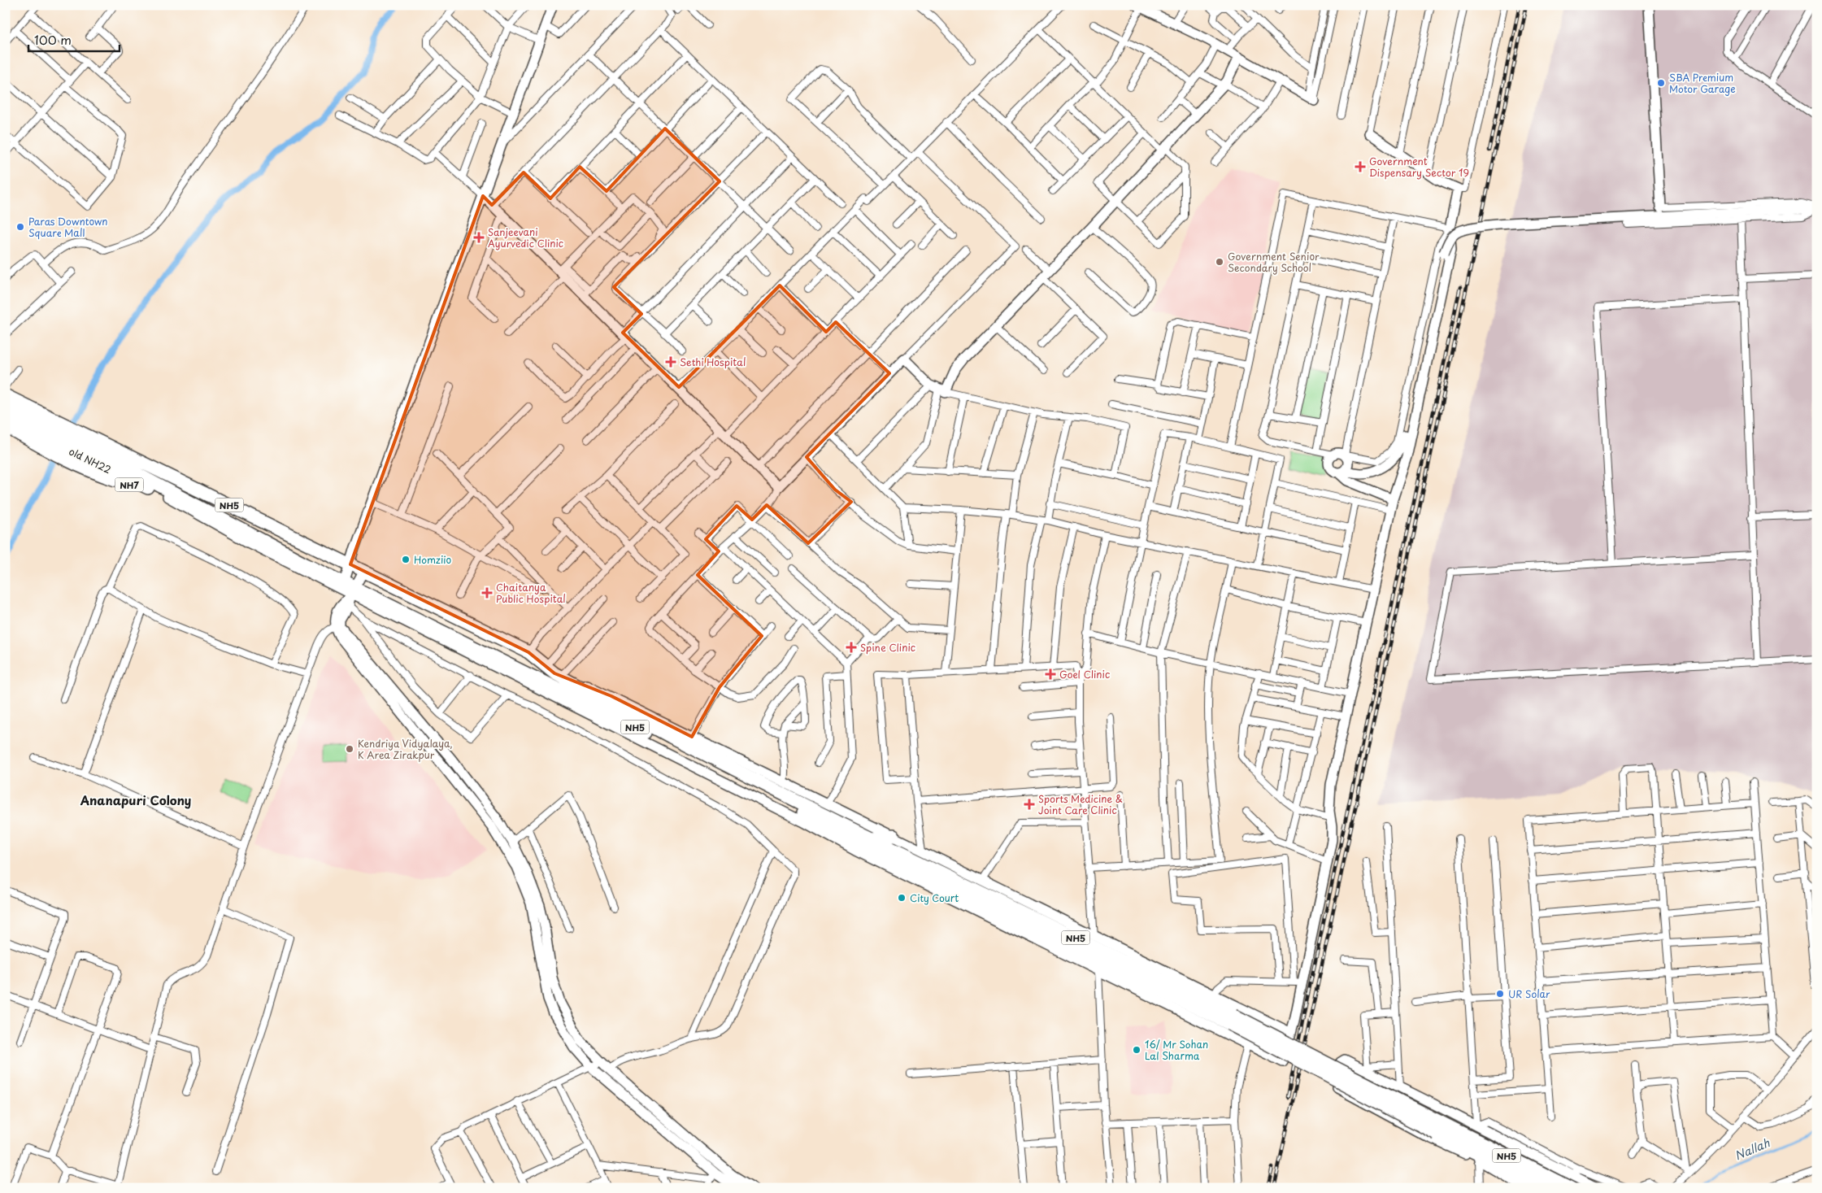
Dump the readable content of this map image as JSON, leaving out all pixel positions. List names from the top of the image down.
{
  "streets": {
    "highway": ["NH7", "NH5"]
  },
  "crossings": [
    ["NH7", "NH5"]
  ],
  "districts": ["Ananapuri Colony"],
  "water": ["Nallah"],
  "places": {
    "other": [
      "SBA Premium Motor Garage",
      "Paras Downtown Square Mall",
      "Government Senior Secondary School",
      "Homziio",
      "Kendriya Vidyalaya, K Area Zirakpur",
      "City Court",
      "UR Solar",
      "16/ Mr Sohan Lal Sharma"
    ],
    "health": [
      "Government Dispensary Sector 19",
      "Sanjeevani Ayurvedic Clinic",
      "Sethi Hospital",
      "Chaitanya Public Hospital",
      "Spine Clinic",
      "Goel Clinic",
      "Sports Medicine & Joint Care Clinic"
    ]
  },
  "scale_bar": "100 m"
}
